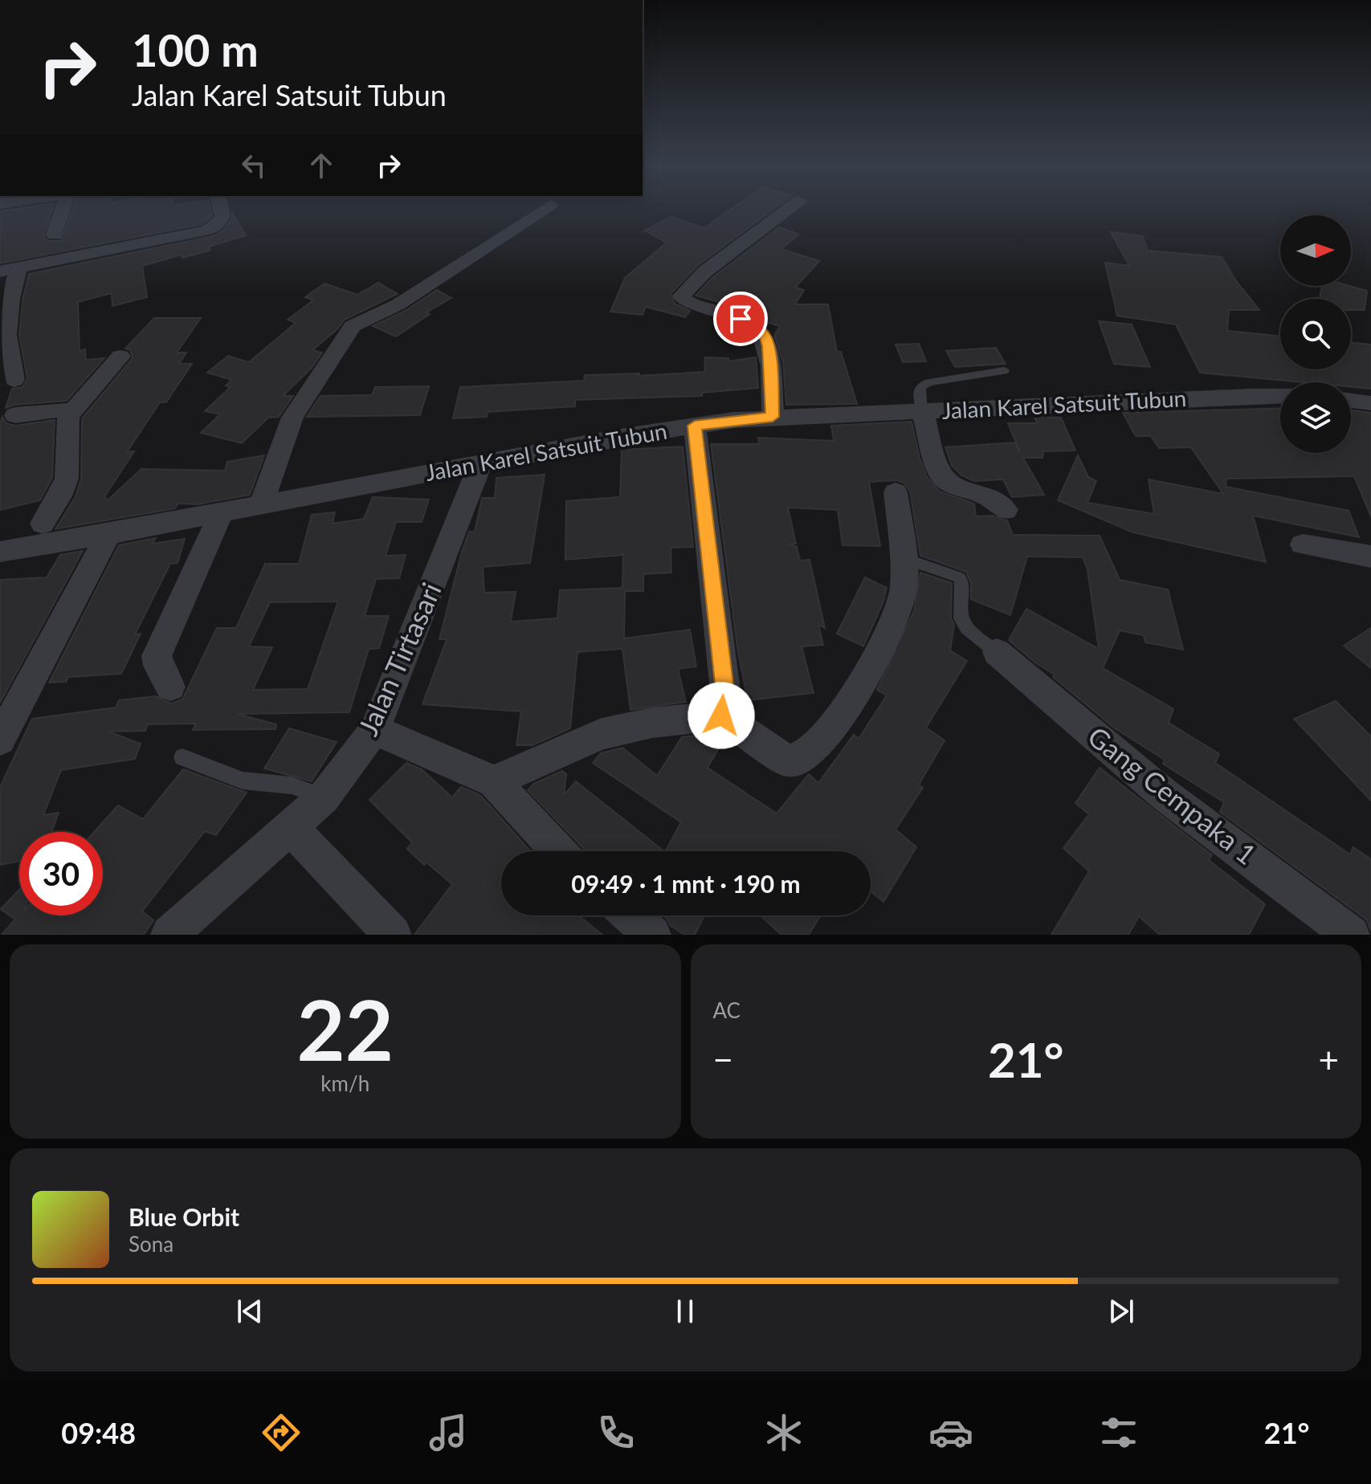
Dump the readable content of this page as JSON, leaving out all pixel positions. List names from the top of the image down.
{
  "streets": {
    "street": ["Jalan Karel Satsuit Tubun", "Jalan Tirtasari", "Gang Cempaka 1"]
  },
  "crossings": [
    ["Jalan Karel Satsuit Tubun", "Jalan Tirtasari"]
  ],
  "north": "right",
  "page": {
    "turn": ["100 m", "Jalan Karel Satsuit Tubun"],
    "limit": "30",
    "trip": "09:49 · 1 mnt · 190 m",
    "tile": [
      ["22", "km/h"],
      "AC"
    ],
    "heat": ["−", "21°", "+"],
    "song": ["Blue Orbit", "Sona"],
    "tabs": ["09:48", "21°"]
  }
}
